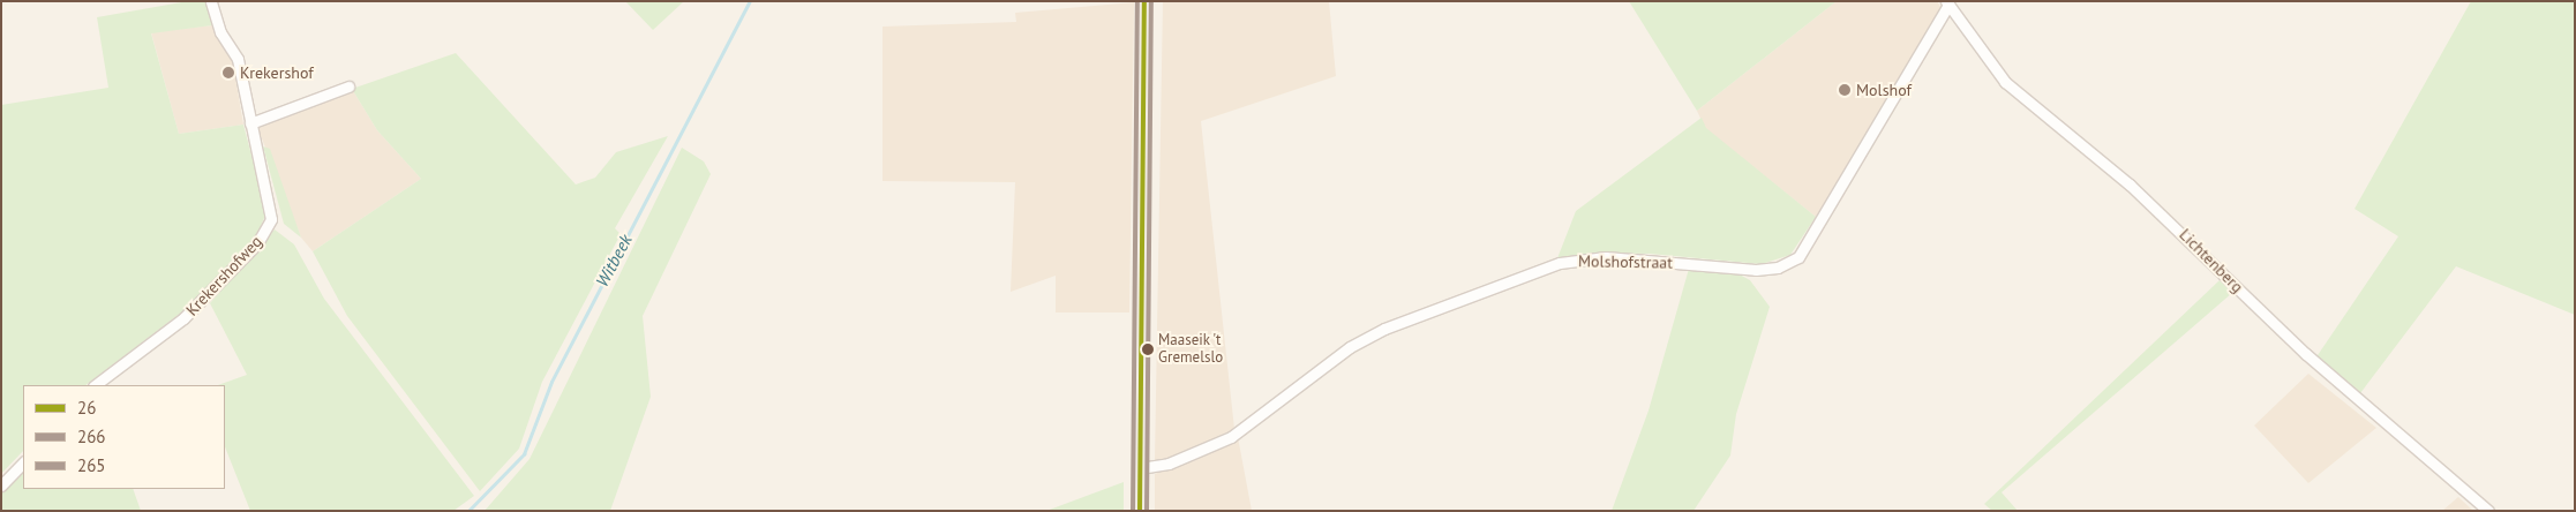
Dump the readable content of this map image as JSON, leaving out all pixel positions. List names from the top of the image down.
{
  "streets": {
    "street": ["Lichtenberg", "Molshofstraat", "Krekershofweg"]
  },
  "crossings": [
    ["Lichtenberg", "Molshofstraat"]
  ],
  "water": ["Witbeek"],
  "places": ["Krekershof", "Molshof", "Maaseik 't Gremelslo"],
  "lines": ["transit line 26", "transit line 266", "transit line 265"],
  "legend": ["26", "266", "265"]
}
